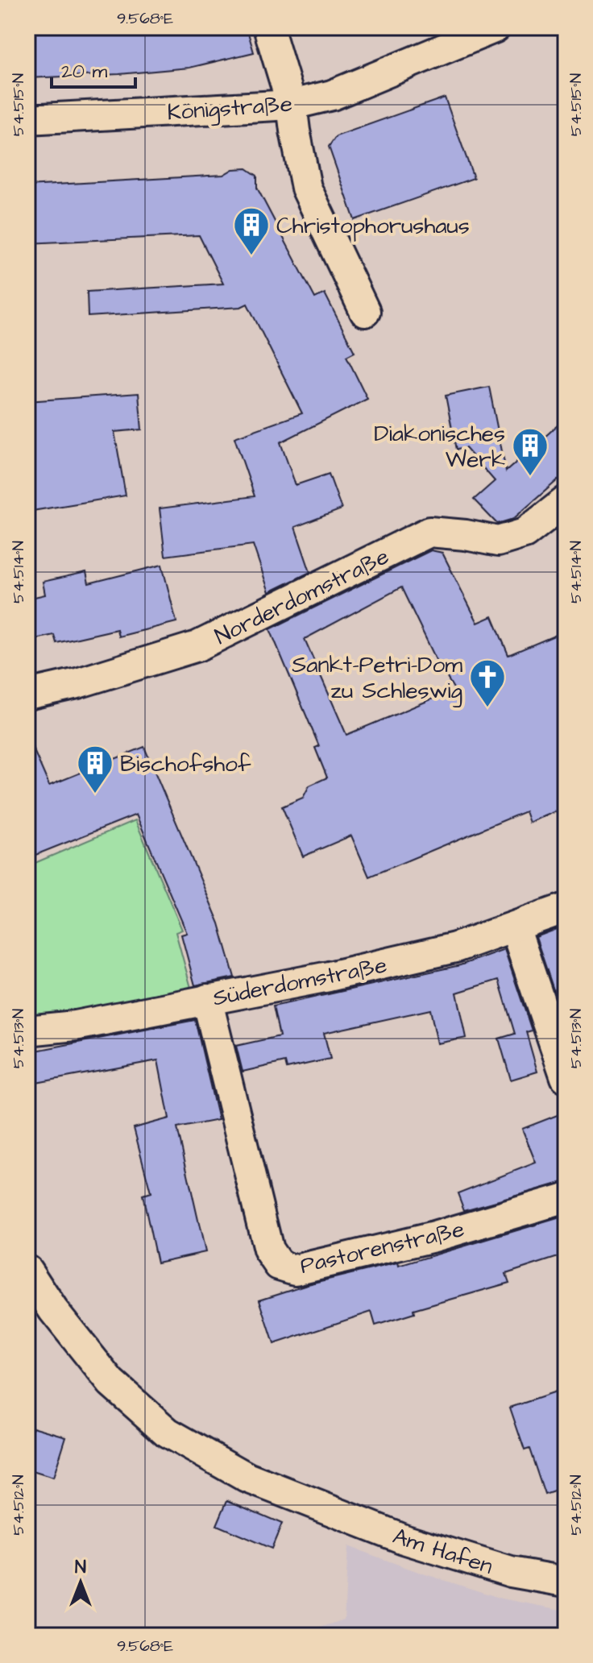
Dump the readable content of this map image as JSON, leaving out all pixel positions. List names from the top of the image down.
{
  "streets": {
    "street": [
      "Königstraße",
      "Norderdomstraße",
      "Süderdomstraße",
      "Pastorenstraße",
      "Am Hafen"
    ]
  },
  "crossings": [
    ["Süderdomstraße", "Pastorenstraße"]
  ],
  "places": {
    "building": ["Christophorushaus", "Diakonisches Werk", "Bischofshof"],
    "church": ["Sankt-Petri-Dom zu Schleswig"]
  },
  "scale_bar": "20 m",
  "north": "top",
  "coordinates": [
    "9.568°E",
    "54.515°N",
    "54.514°N",
    "54.513°N",
    "54.512°N"
  ]
}
